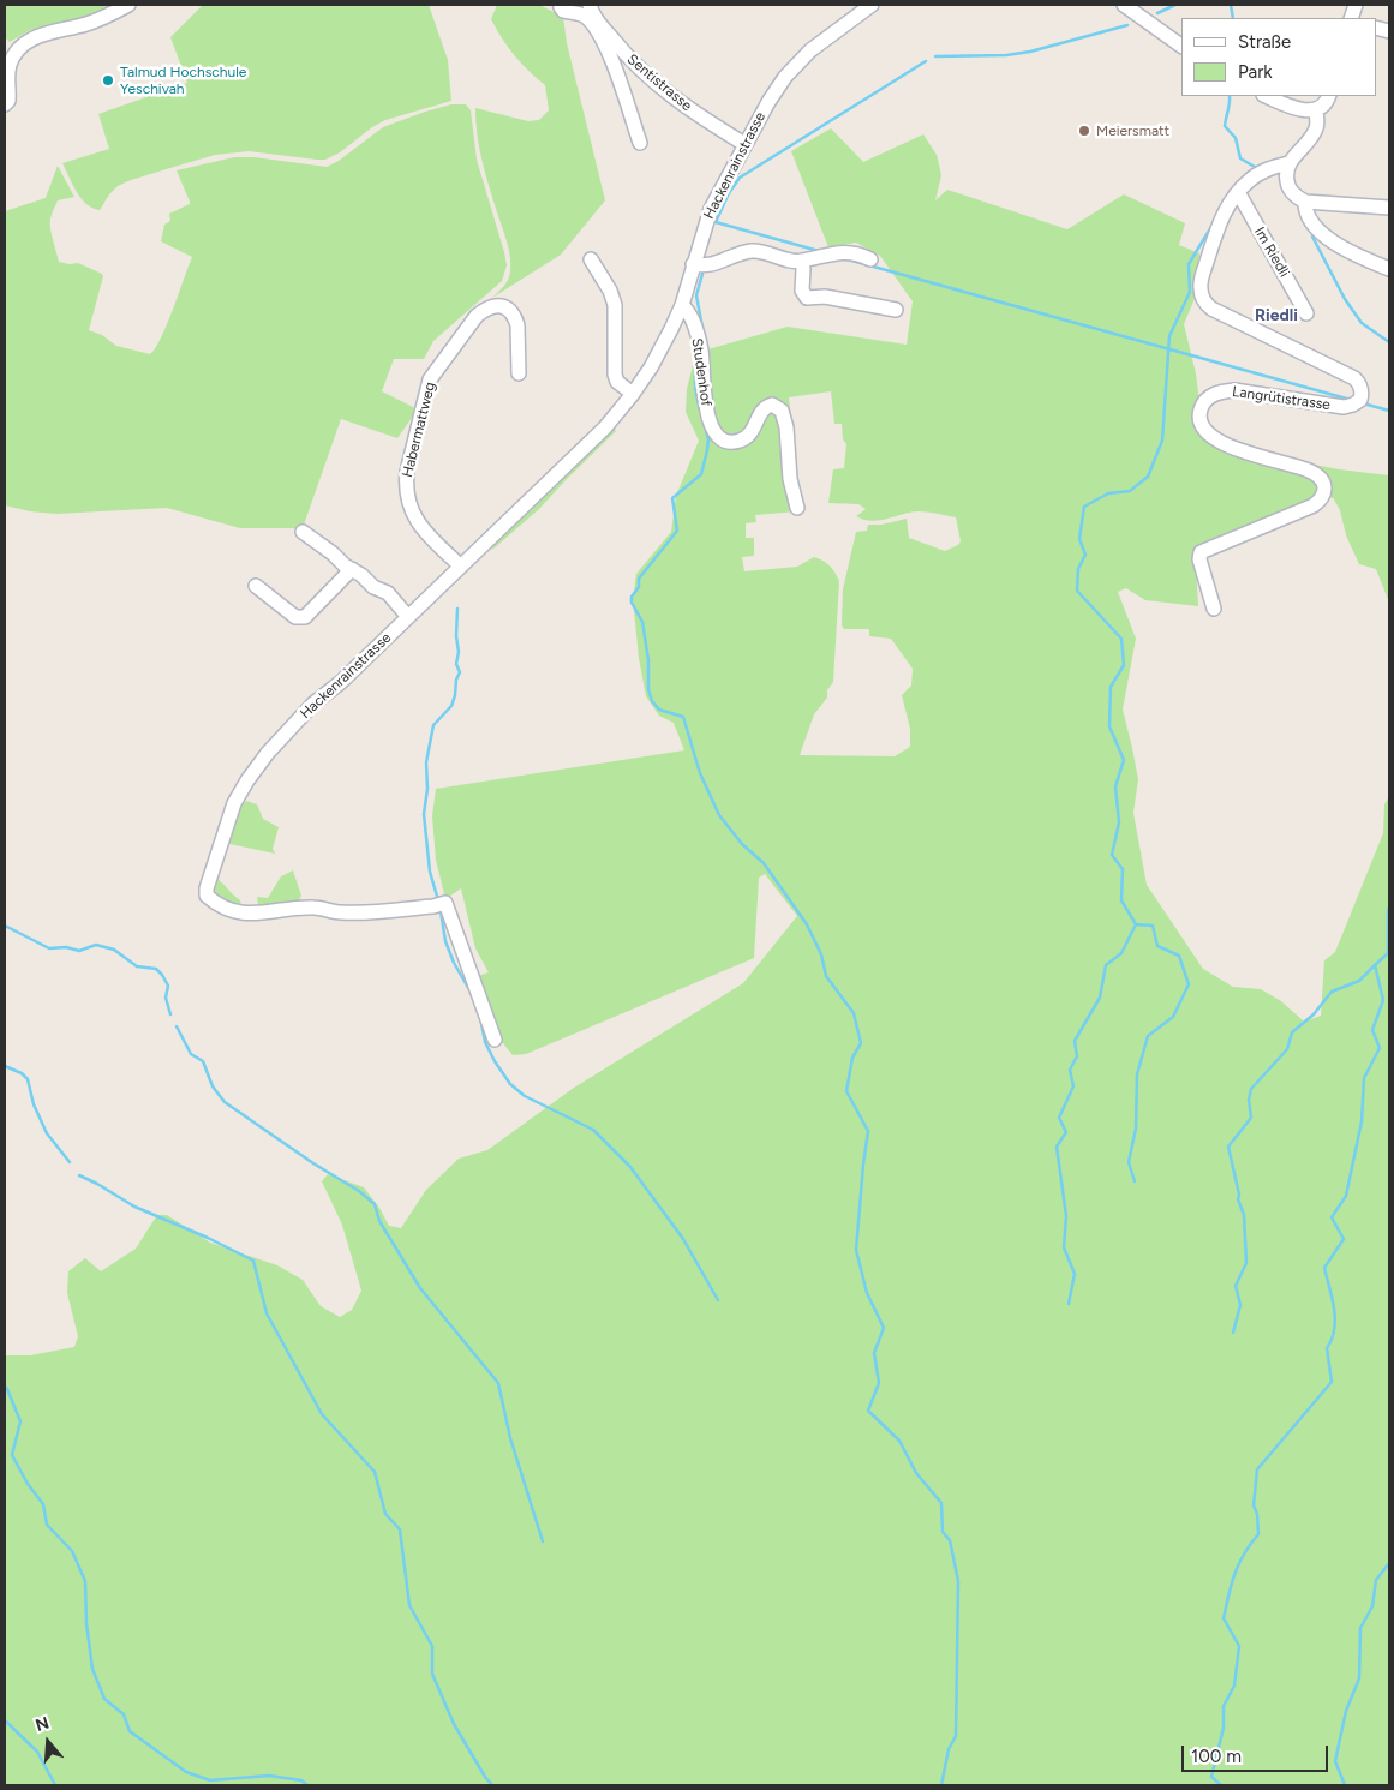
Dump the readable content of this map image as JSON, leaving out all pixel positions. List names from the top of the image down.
{
  "streets": {
    "street": [
      "Sentistrasse",
      "Hackenrainstrasse",
      "Im Riedli",
      "Studenhof",
      "Langrütistrasse",
      "Habermattweg"
    ]
  },
  "crossings": [
    ["Sentistrasse", "Hackenrainstrasse"],
    ["Hackenrainstrasse", "Studenhof"],
    ["Hackenrainstrasse", "Habermattweg"],
    ["Im Riedli", "Langrütistrasse"]
  ],
  "districts": ["Riedli"],
  "places": ["Talmud Hochschule Yeschivah", "Meiersmatt"],
  "legend": ["Straße", "Park"],
  "scale_bar": "100 m",
  "north": "top"
}
